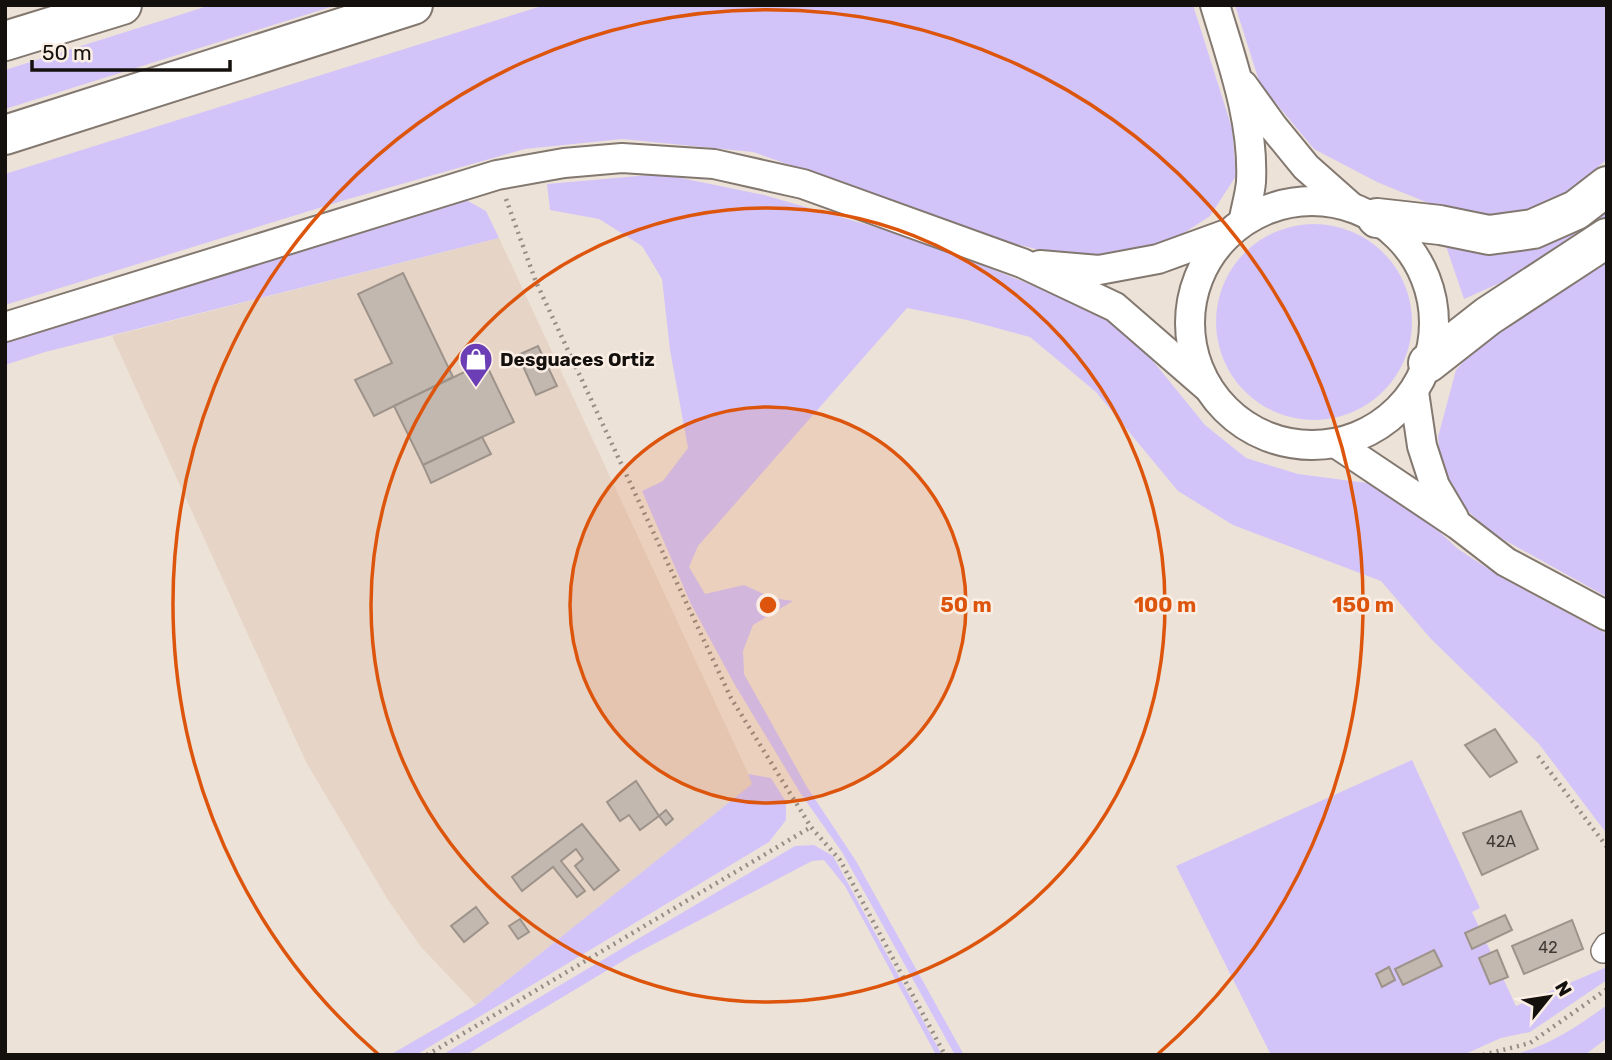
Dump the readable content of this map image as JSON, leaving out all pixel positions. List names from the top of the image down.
{
  "places": {
    "shop": ["Desguaces Ortiz"]
  },
  "house_numbers": ["42A", "42"],
  "scale_bar": "50 m",
  "north": "top right",
  "rings": ["50 m", "100 m", "150 m"]
}
